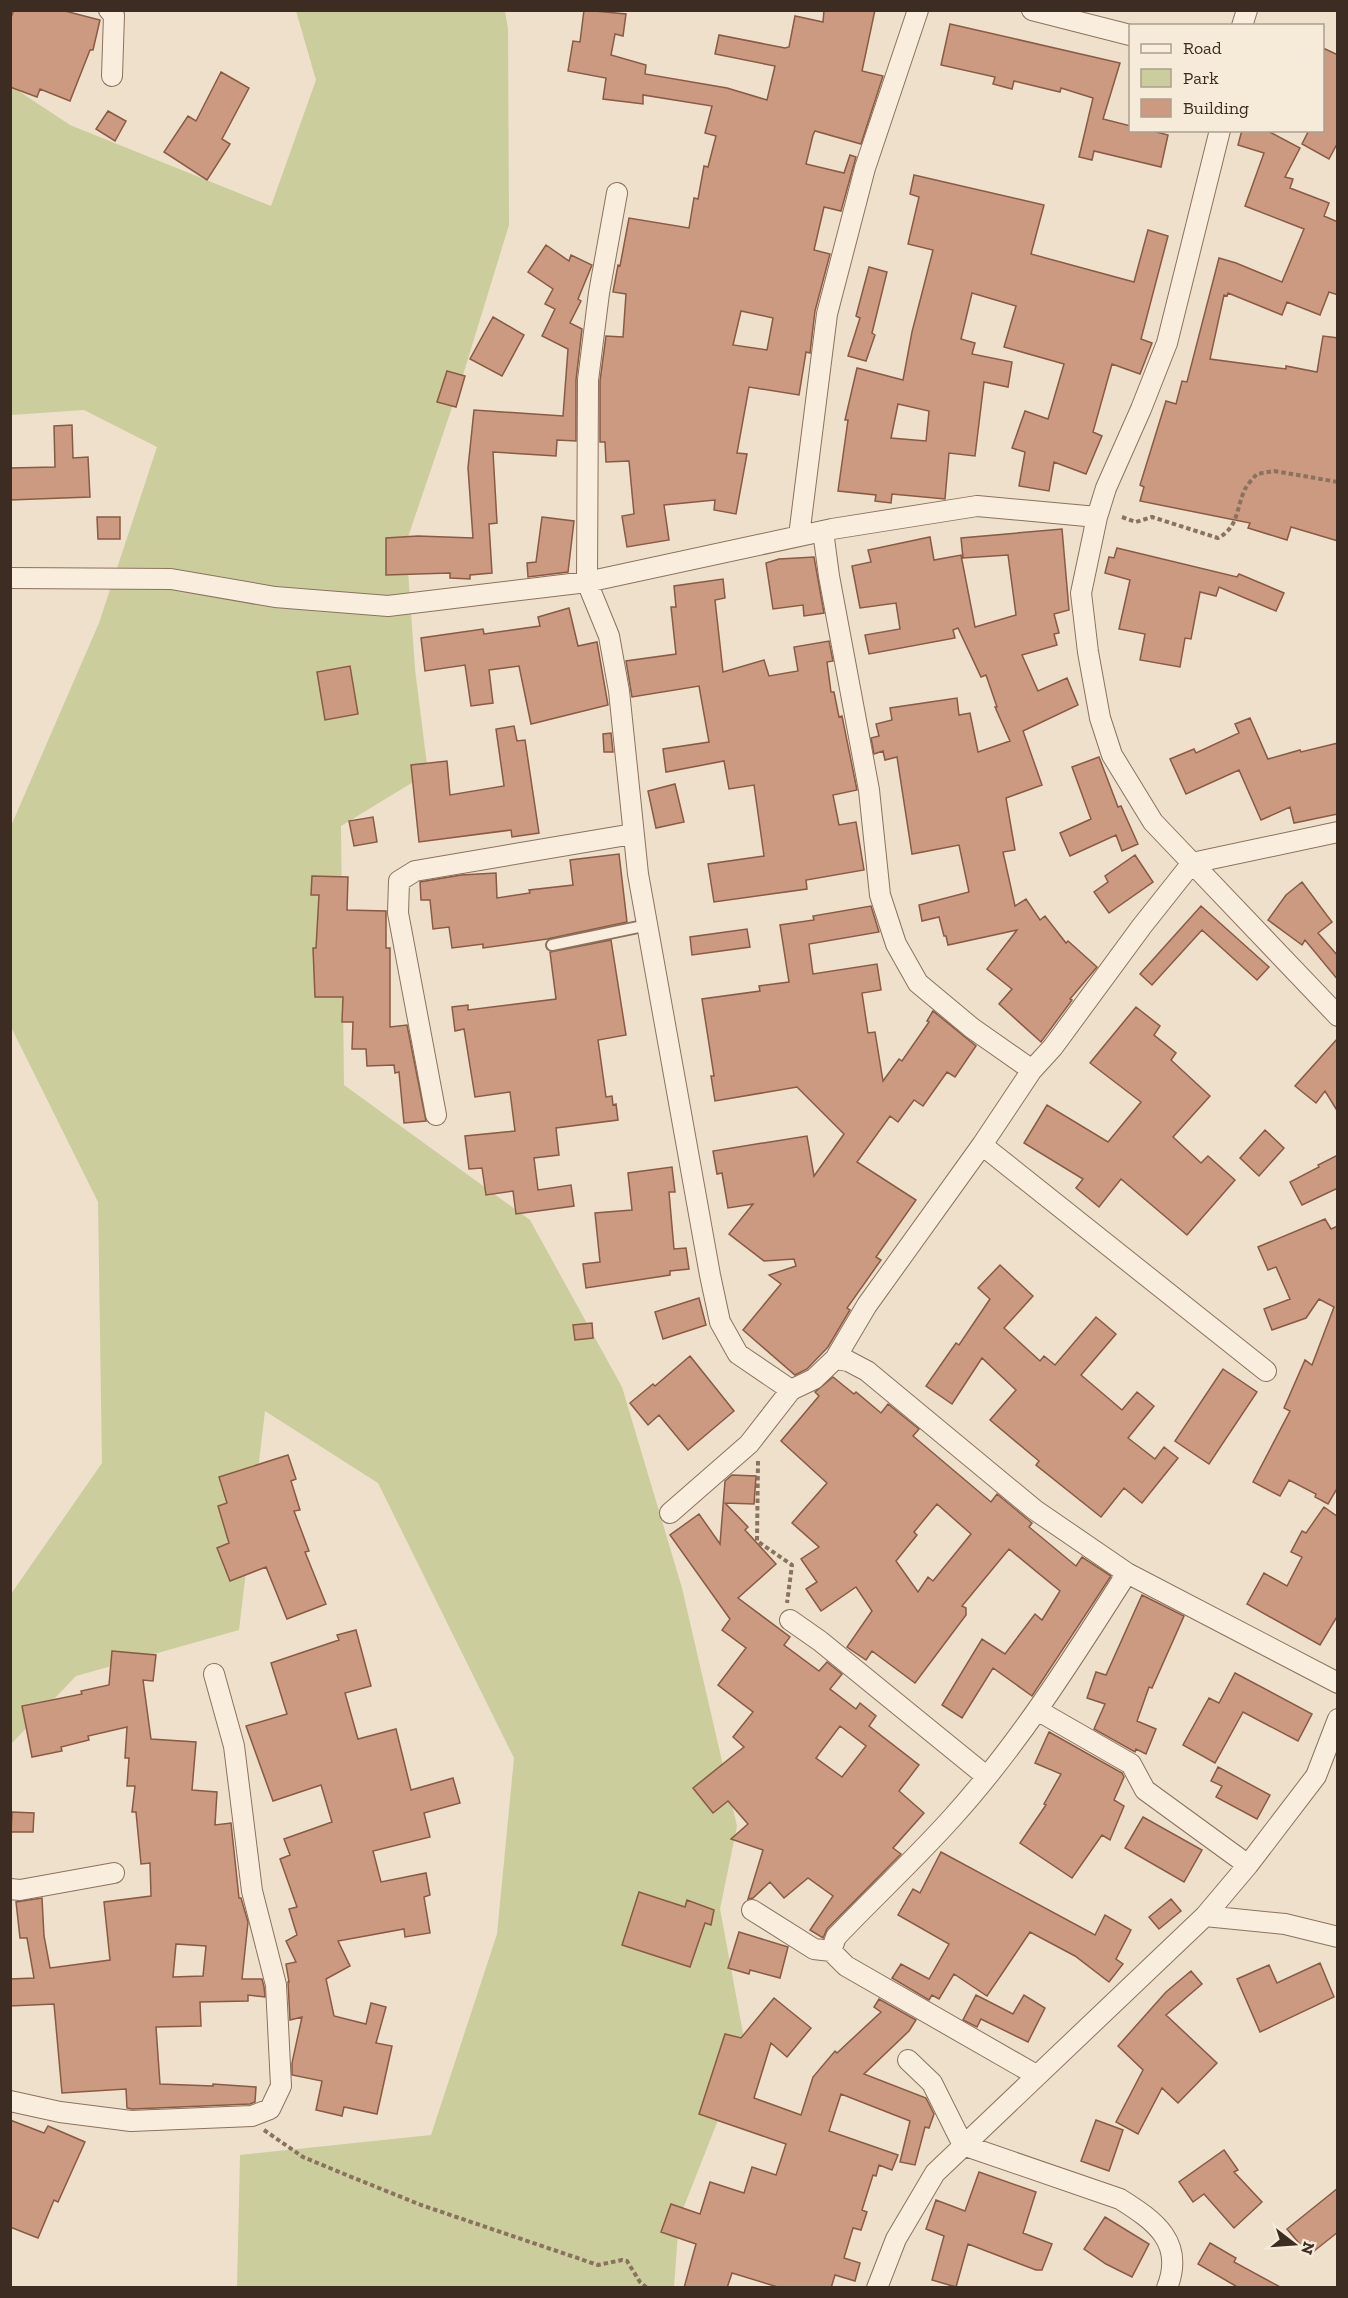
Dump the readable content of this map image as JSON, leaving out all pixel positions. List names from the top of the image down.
{
  "legend": ["Road", "Park", "Building"],
  "north": "right"
}
